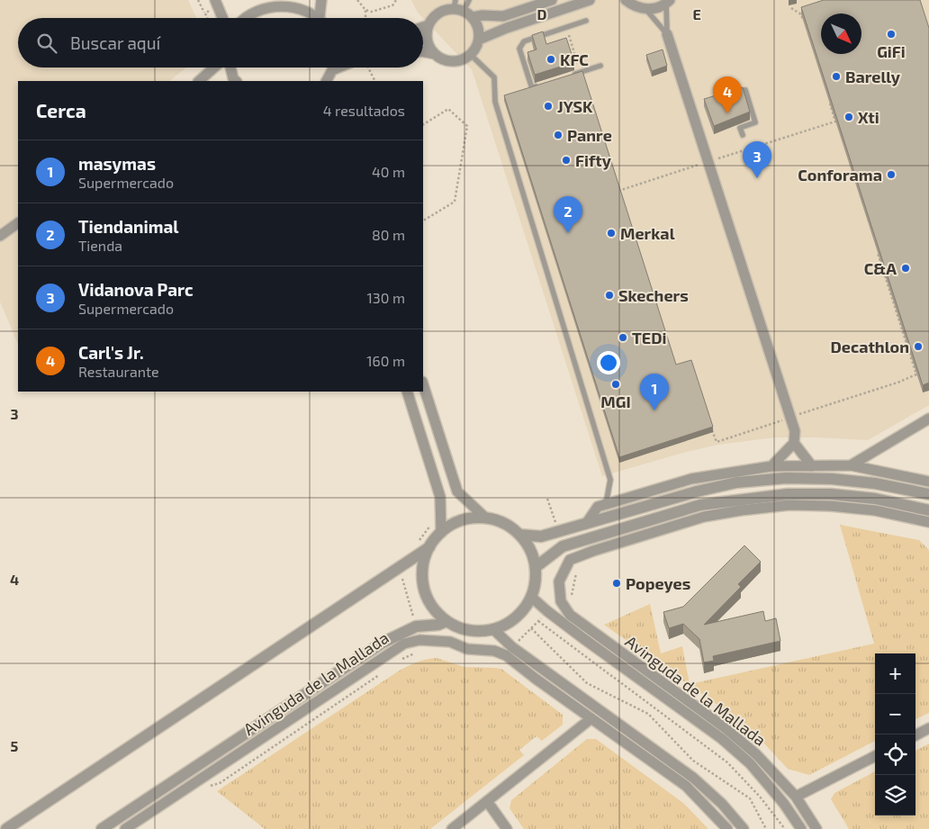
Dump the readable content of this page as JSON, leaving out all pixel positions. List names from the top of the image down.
{
  "streets": {
    "street": ["Avinguda de la Mallada"]
  },
  "places": [
    "GiFi",
    "KFC",
    "Barelly",
    "JYSK",
    "Xti",
    "Panre",
    "Fifty",
    "Conforama",
    "Merkal",
    "C&A",
    "Skechers",
    "TEDi",
    "Decathlon",
    "MGI",
    "Popeyes"
  ],
  "north": "bottom right",
  "page": {
    "search": "Buscar aquí",
    "pins": [
      "4",
      "3",
      "2",
      "1"
    ],
    "heading": ["Cerca", "4 resultados"],
    "list": [
      {
        "mark": "1",
        "name": "masymas",
        "note": "Supermercado",
        "value": "40 m"
      },
      {
        "mark": "2",
        "name": "Tiendanimal",
        "note": "Tienda",
        "value": "80 m"
      },
      {
        "mark": "3",
        "name": "Vidanova Parc",
        "note": "Supermercado",
        "value": "130 m"
      },
      {
        "mark": "4",
        "name": "Carl's Jr.",
        "note": "Restaurante",
        "value": "160 m"
      }
    ],
    "map_buttons": ["+", "−"]
  },
  "grid": {
    "columns": ["D", "E"],
    "rows": ["3", "4", "5"]
  }
}
